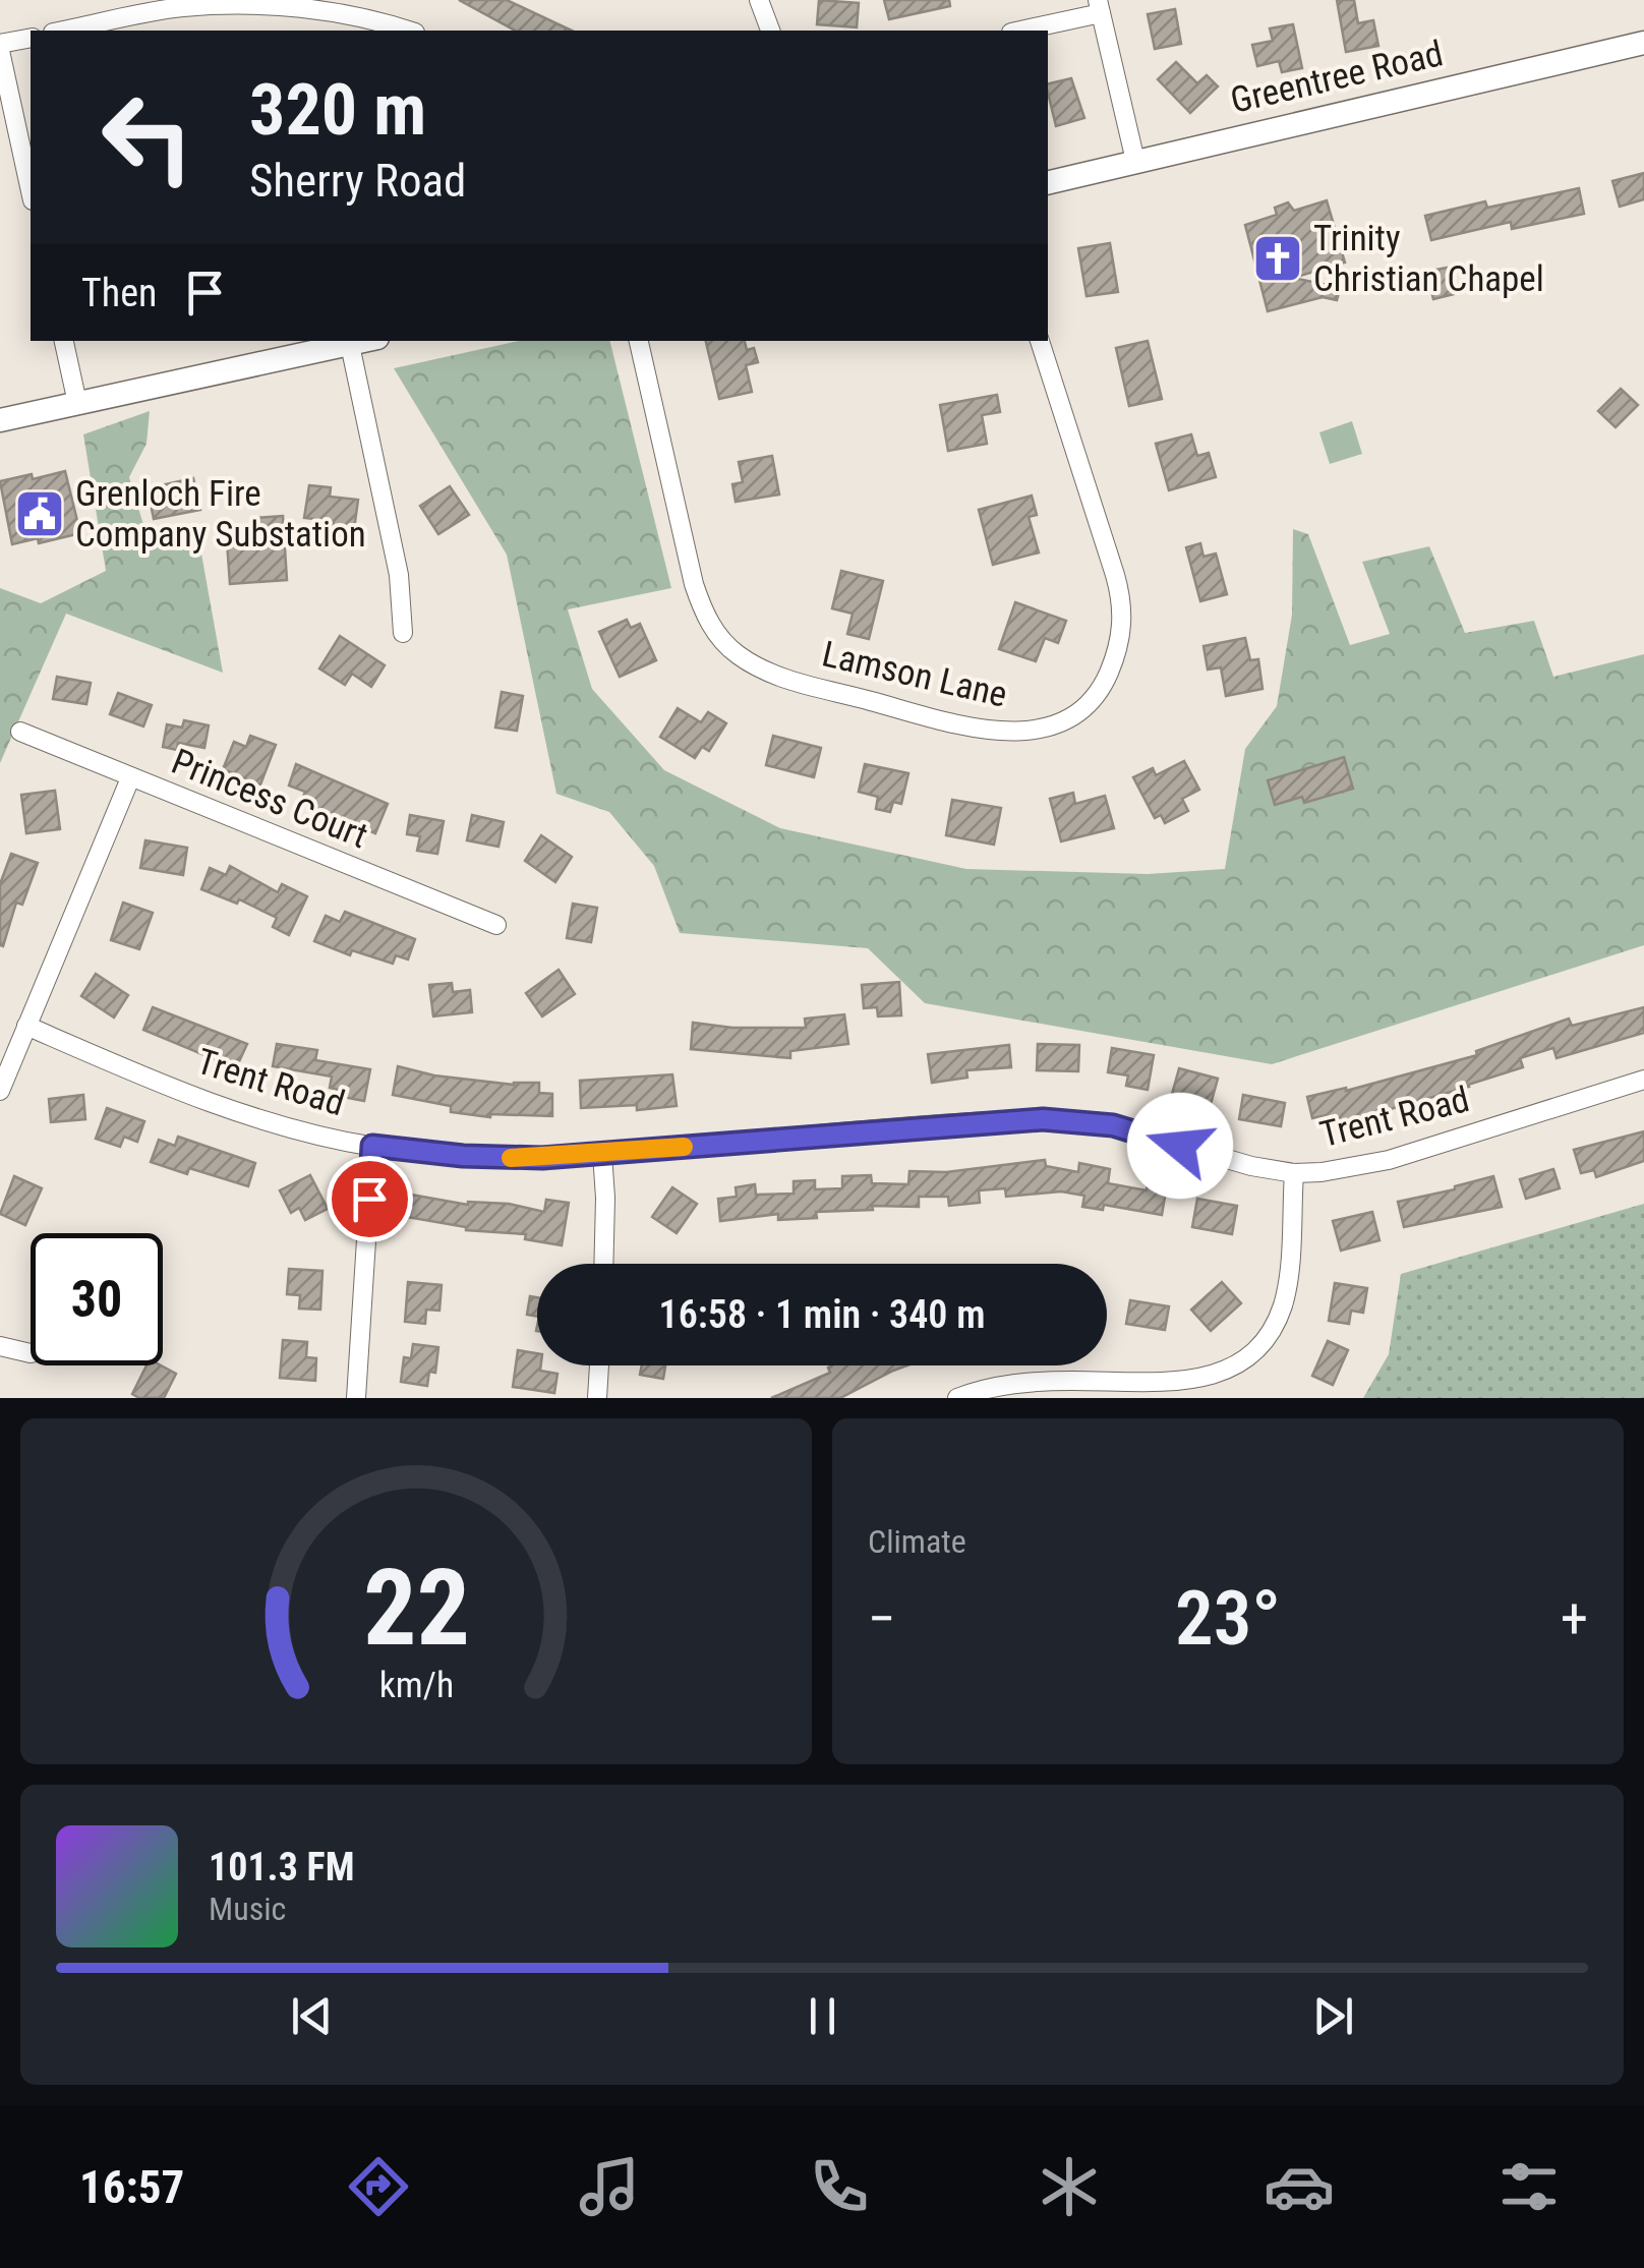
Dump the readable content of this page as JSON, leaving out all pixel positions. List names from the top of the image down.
{
  "streets": {
    "street": [
      "Greentree Road",
      "Lamson Lane",
      "Princess Court",
      "Trent Road"
    ]
  },
  "places": {
    "church": ["Trinity Christian Chapel"],
    "public building": ["Grenloch Fire Company Substation"]
  },
  "page": {
    "turn": ["320 m", "Sherry Road"],
    "then": "Then",
    "limit": "30",
    "trip": "16:58 · 1 min · 340 m",
    "tile": "Climate",
    "heat": ["−", "23°", "+"],
    "song": ["101.3 FM", "Music"],
    "tabs": "16:57",
    "gauge": ["22", "km/h"]
  }
}
